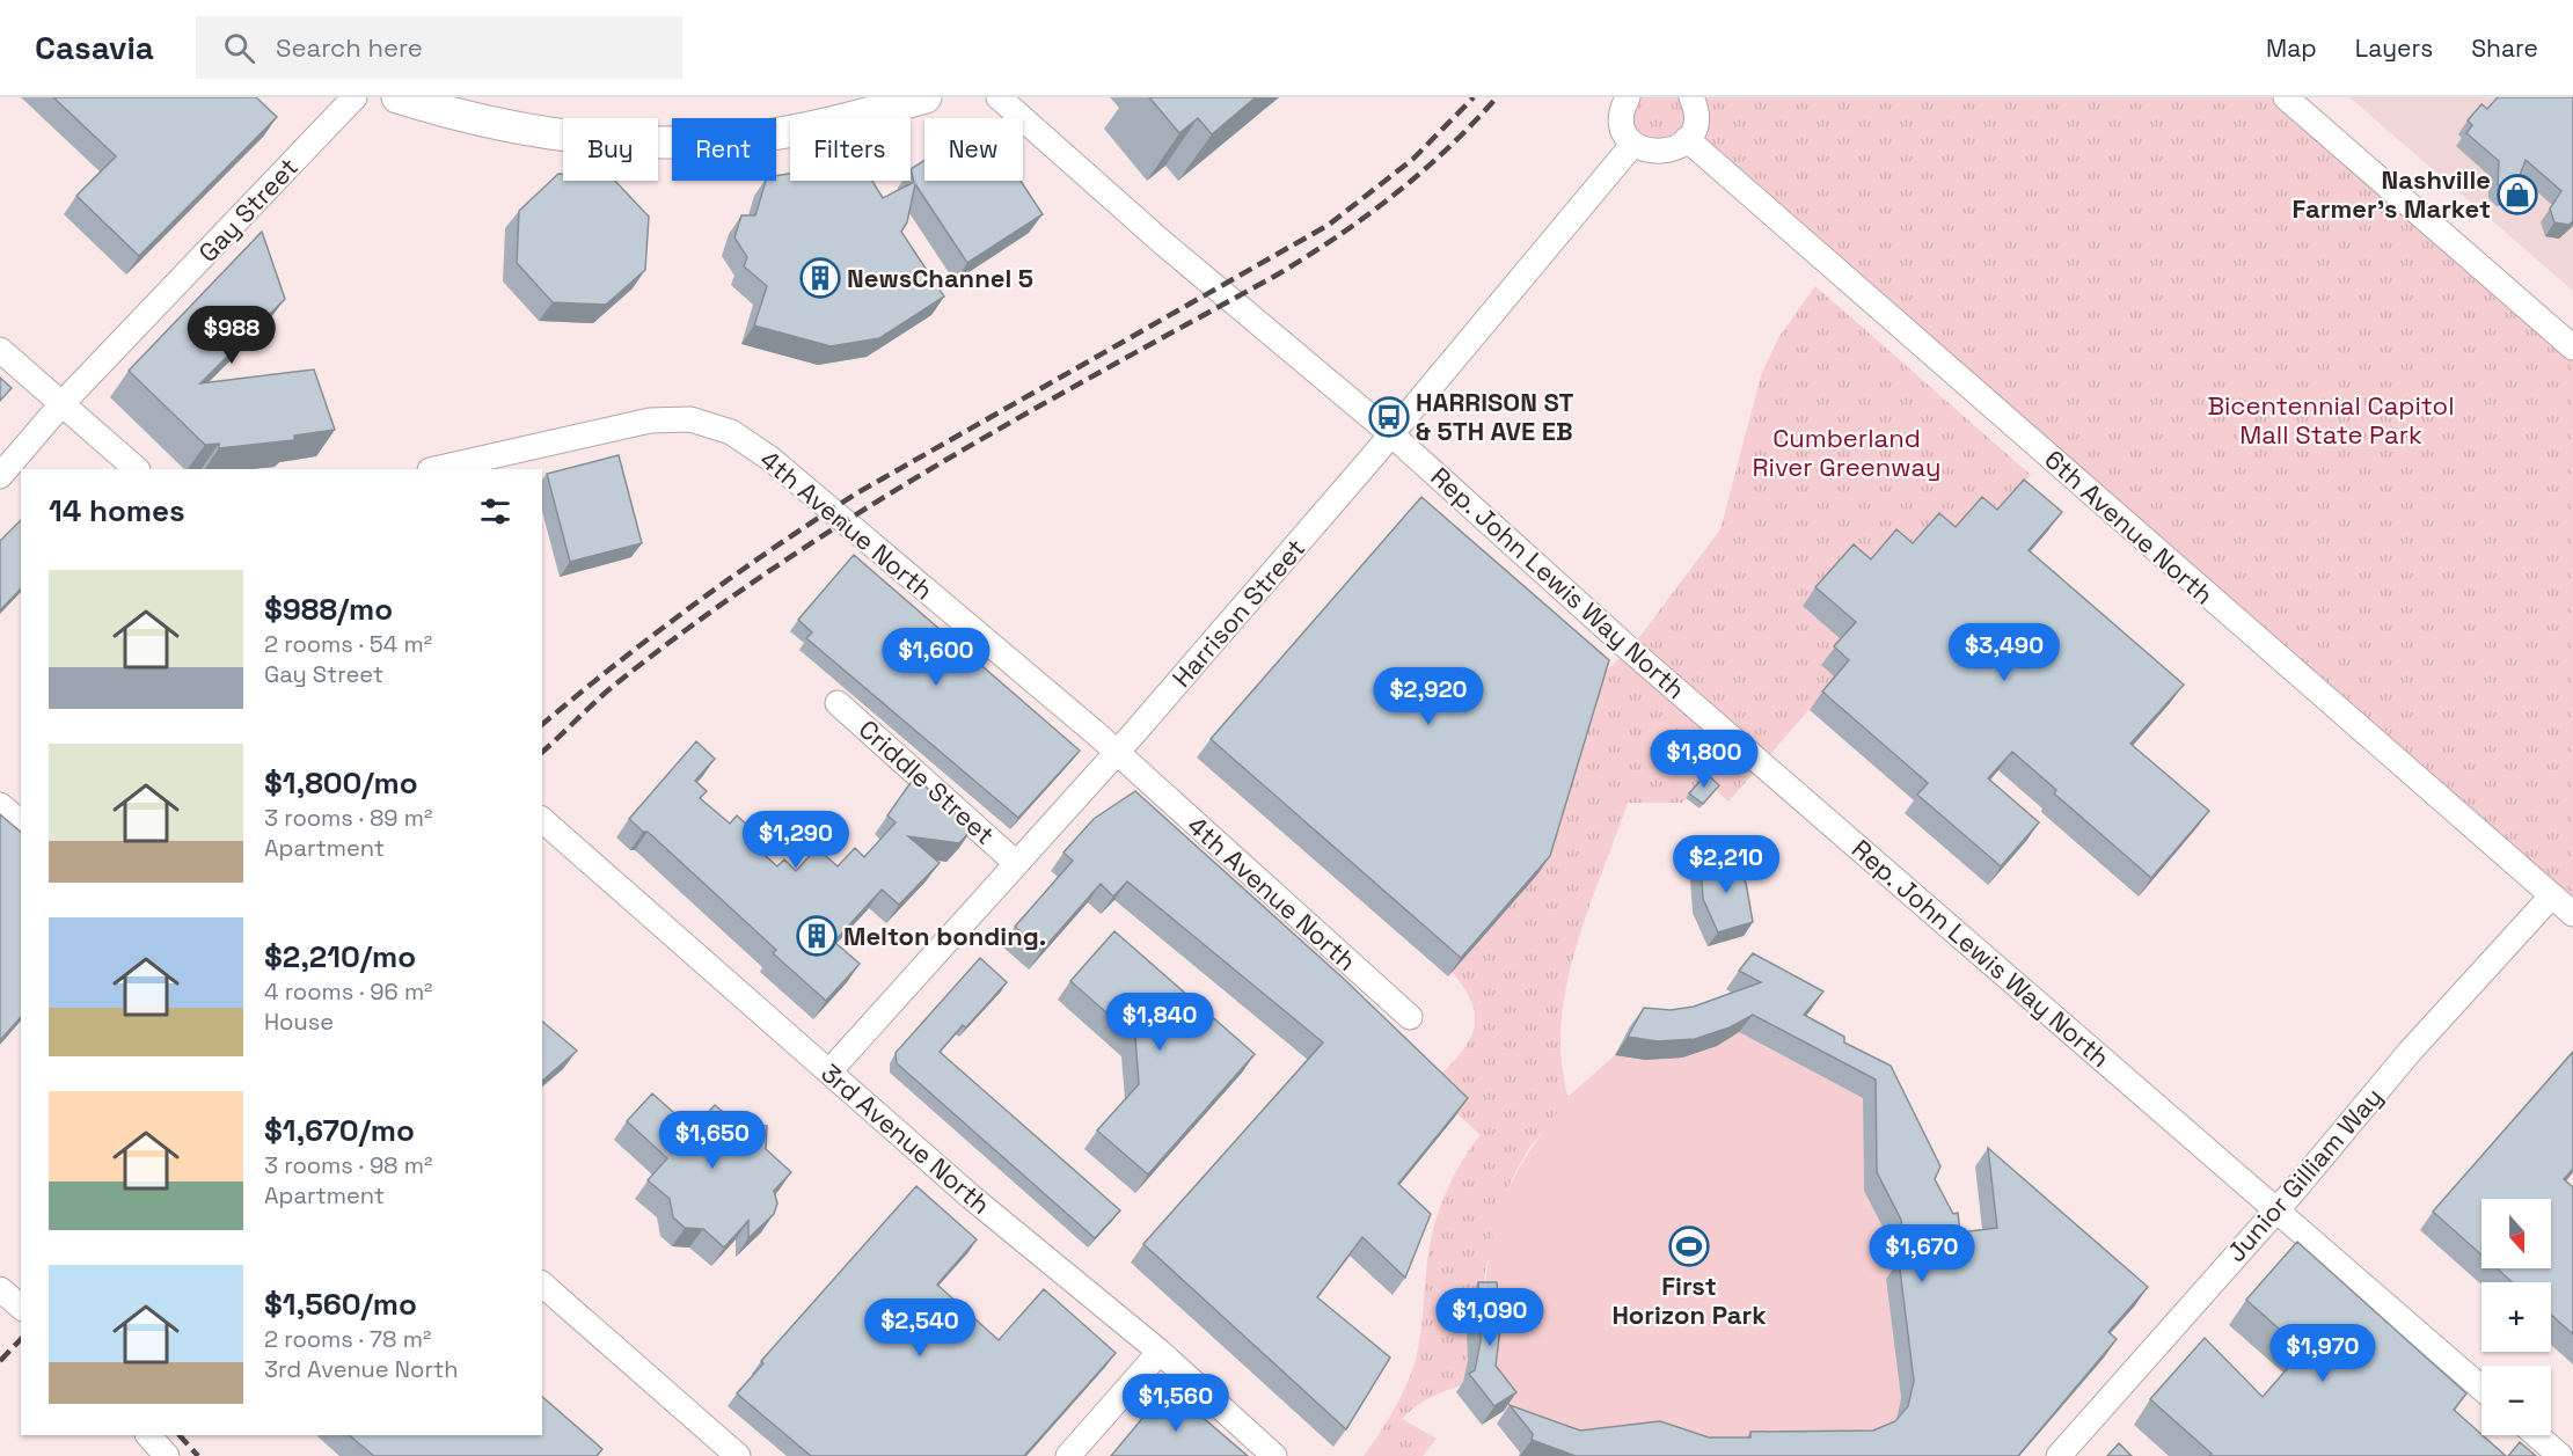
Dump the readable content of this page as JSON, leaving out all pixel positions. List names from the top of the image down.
{
  "streets": {
    "street": [
      "Gay Street",
      "4th Avenue North",
      "6th Avenue North",
      "Rep. John Lewis Way North",
      "Harrison Street",
      "Criddle Street",
      "3rd Avenue North",
      "Junior Gilliam Way"
    ]
  },
  "crossings": [
    ["4th Avenue North", "Harrison Street"],
    ["6th Avenue North", "Junior Gilliam Way"],
    ["Rep. John Lewis Way North", "Harrison Street"],
    ["Rep. John Lewis Way North", "Junior Gilliam Way"],
    ["Harrison Street", "Criddle Street"],
    ["Harrison Street", "3rd Avenue North"]
  ],
  "parks": ["Bicentennial Capitol Mall State Park", "Cumberland River Greenway"],
  "places": {
    "shop": ["Nashville Farmer's Market"],
    "building": ["NewsChannel 5", "Melton bonding."],
    "bus stop": ["HARRISON ST & 5TH AVE EB"],
    "sports": ["First Horizon Park"]
  },
  "north": "bottom",
  "page": {
    "header": "Casavia",
    "search": "Search here",
    "nav": ["Map", "Layers", "Share"],
    "chip": [
      "Buy",
      "Rent",
      "Filters",
      "New"
    ],
    "price": [
      "$988",
      "$3,490",
      "$1,600",
      "$2,920",
      "$1,800",
      "$1,290",
      "$2,210",
      "$1,840",
      "$1,650",
      "$1,670",
      "$1,090",
      "$2,540",
      "$1,970",
      "$1,560"
    ],
    "heading": "14 homes",
    "list": [
      {
        "name": "$988/mo",
        "note": "2 rooms · 54 m² · Gay Street"
      },
      {
        "name": "$1,800/mo",
        "note": "3 rooms · 89 m² · Apartment"
      },
      {
        "name": "$2,210/mo",
        "note": "4 rooms · 96 m² · House"
      },
      {
        "name": "$1,670/mo",
        "note": "3 rooms · 98 m² · Apartment"
      },
      {
        "name": "$1,560/mo",
        "note": "2 rooms · 78 m² · 3rd Avenue North"
      }
    ],
    "map_buttons": ["+", "−"]
  }
}
